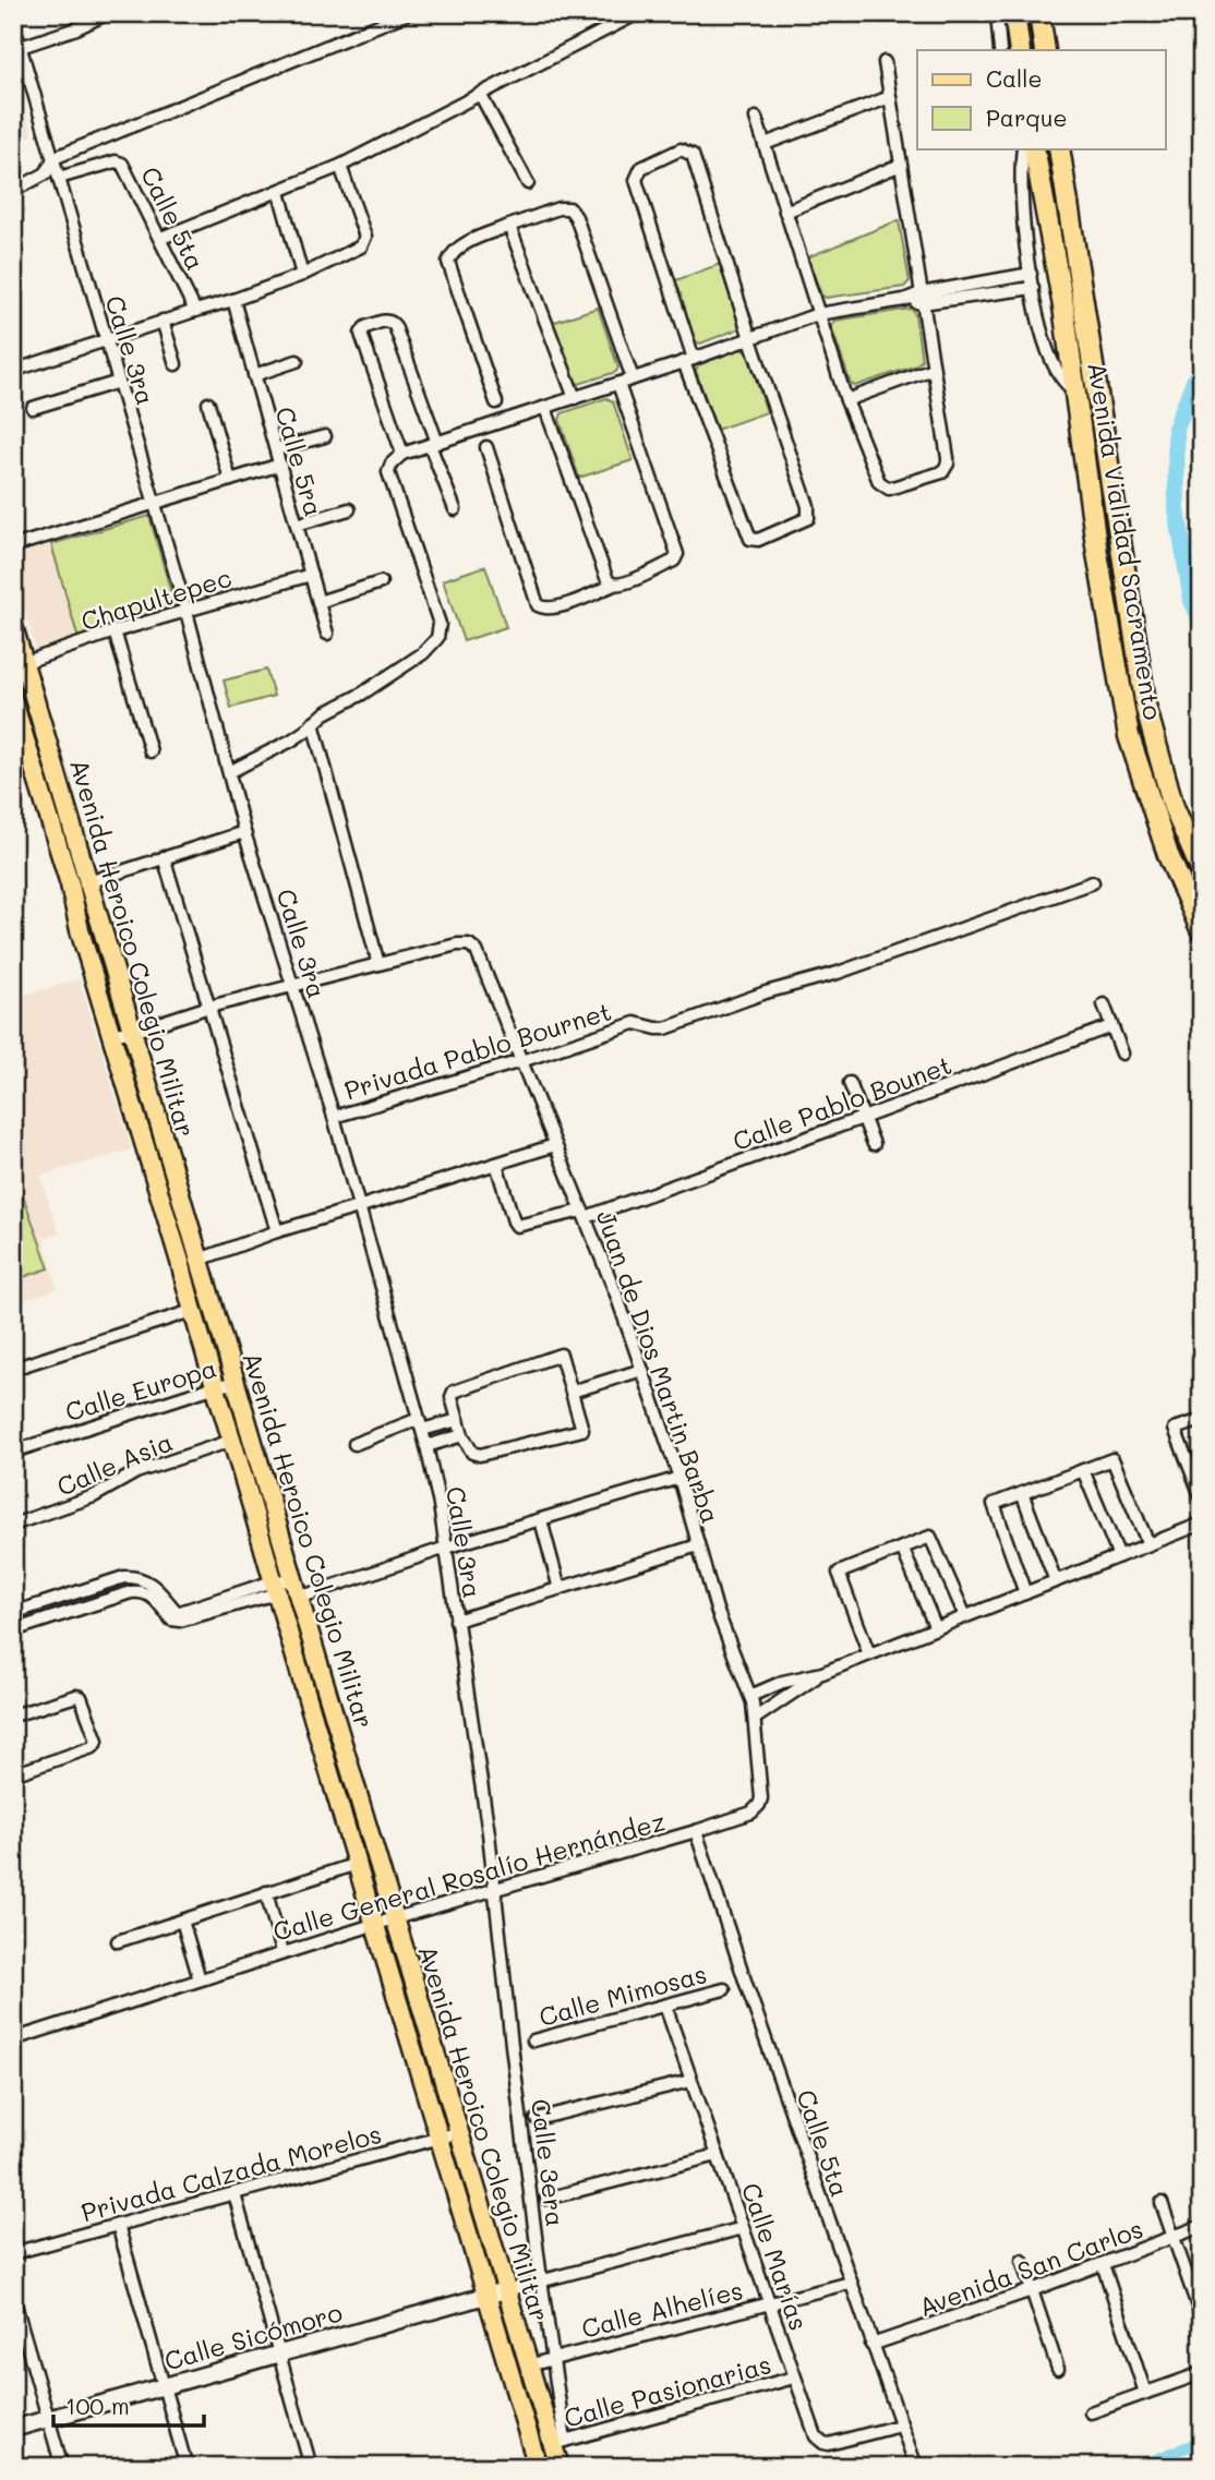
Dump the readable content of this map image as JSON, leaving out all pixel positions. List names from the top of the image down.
{
  "streets": {
    "highway": ["Avenida Vialidad Sacramento"],
    "main road": ["Avenida Heroico Colegio Militar"],
    "street": [
      "Calle 5ta",
      "Calle 3ra",
      "Calle 5ra",
      "Chapultepec",
      "Privada Pablo Bournet",
      "Calle Pablo Bounet",
      "Juan de Dios Martin Barba",
      "Calle Europa",
      "Calle Asia",
      "Calle General Rosalío Hernández",
      "Calle Mimosas",
      "Calle 3era",
      "Privada Calzada Morelos",
      "Calle Marías",
      "Avenida San Carlos",
      "Calle Alhelíes",
      "Calle Sicómoro",
      "Calle Pasionarias"
    ]
  },
  "crossings": [
    ["Calle 5ta", "Calle 3ra"],
    ["Calle 5ta", "Calle General Rosalío Hernández"],
    ["Calle 5ta", "Calle Marías"],
    ["Calle 5ta", "Avenida San Carlos"],
    ["Calle 5ta", "Calle Alhelíes"],
    ["Calle 3ra", "Chapultepec"],
    ["Calle 3ra", "Privada Pablo Bournet"],
    ["Calle 3ra", "Calle General Rosalío Hernández"],
    ["Calle 3ra", "Calle 3era"],
    ["Calle 5ra", "Chapultepec"],
    ["Chapultepec", "Avenida Heroico Colegio Militar"],
    ["Avenida Heroico Colegio Militar", "Calle Europa"],
    ["Avenida Heroico Colegio Militar", "Calle Asia"],
    ["Avenida Heroico Colegio Militar", "Calle General Rosalío Hernández"],
    ["Avenida Heroico Colegio Militar", "Calle 3era"],
    ["Avenida Heroico Colegio Militar", "Privada Calzada Morelos"],
    ["Avenida Heroico Colegio Militar", "Calle Alhelíes"],
    ["Avenida Heroico Colegio Militar", "Calle Sicómoro"],
    ["Avenida Heroico Colegio Militar", "Calle Pasionarias"],
    ["Privada Pablo Bournet", "Juan de Dios Martin Barba"],
    ["Calle Pablo Bounet", "Juan de Dios Martin Barba"],
    ["Juan de Dios Martin Barba", "Calle General Rosalío Hernández"],
    ["Calle General Rosalío Hernández", "Calle 3era"],
    ["Calle Mimosas", "Calle Marías"],
    ["Calle 3era", "Calle Alhelíes"],
    ["Calle 3era", "Calle Pasionarias"],
    ["Calle Marías", "Calle Alhelíes"],
    ["Calle Marías", "Calle Pasionarias"]
  ],
  "legend": ["Calle", "Parque"],
  "scale_bar": "100 m"
}
